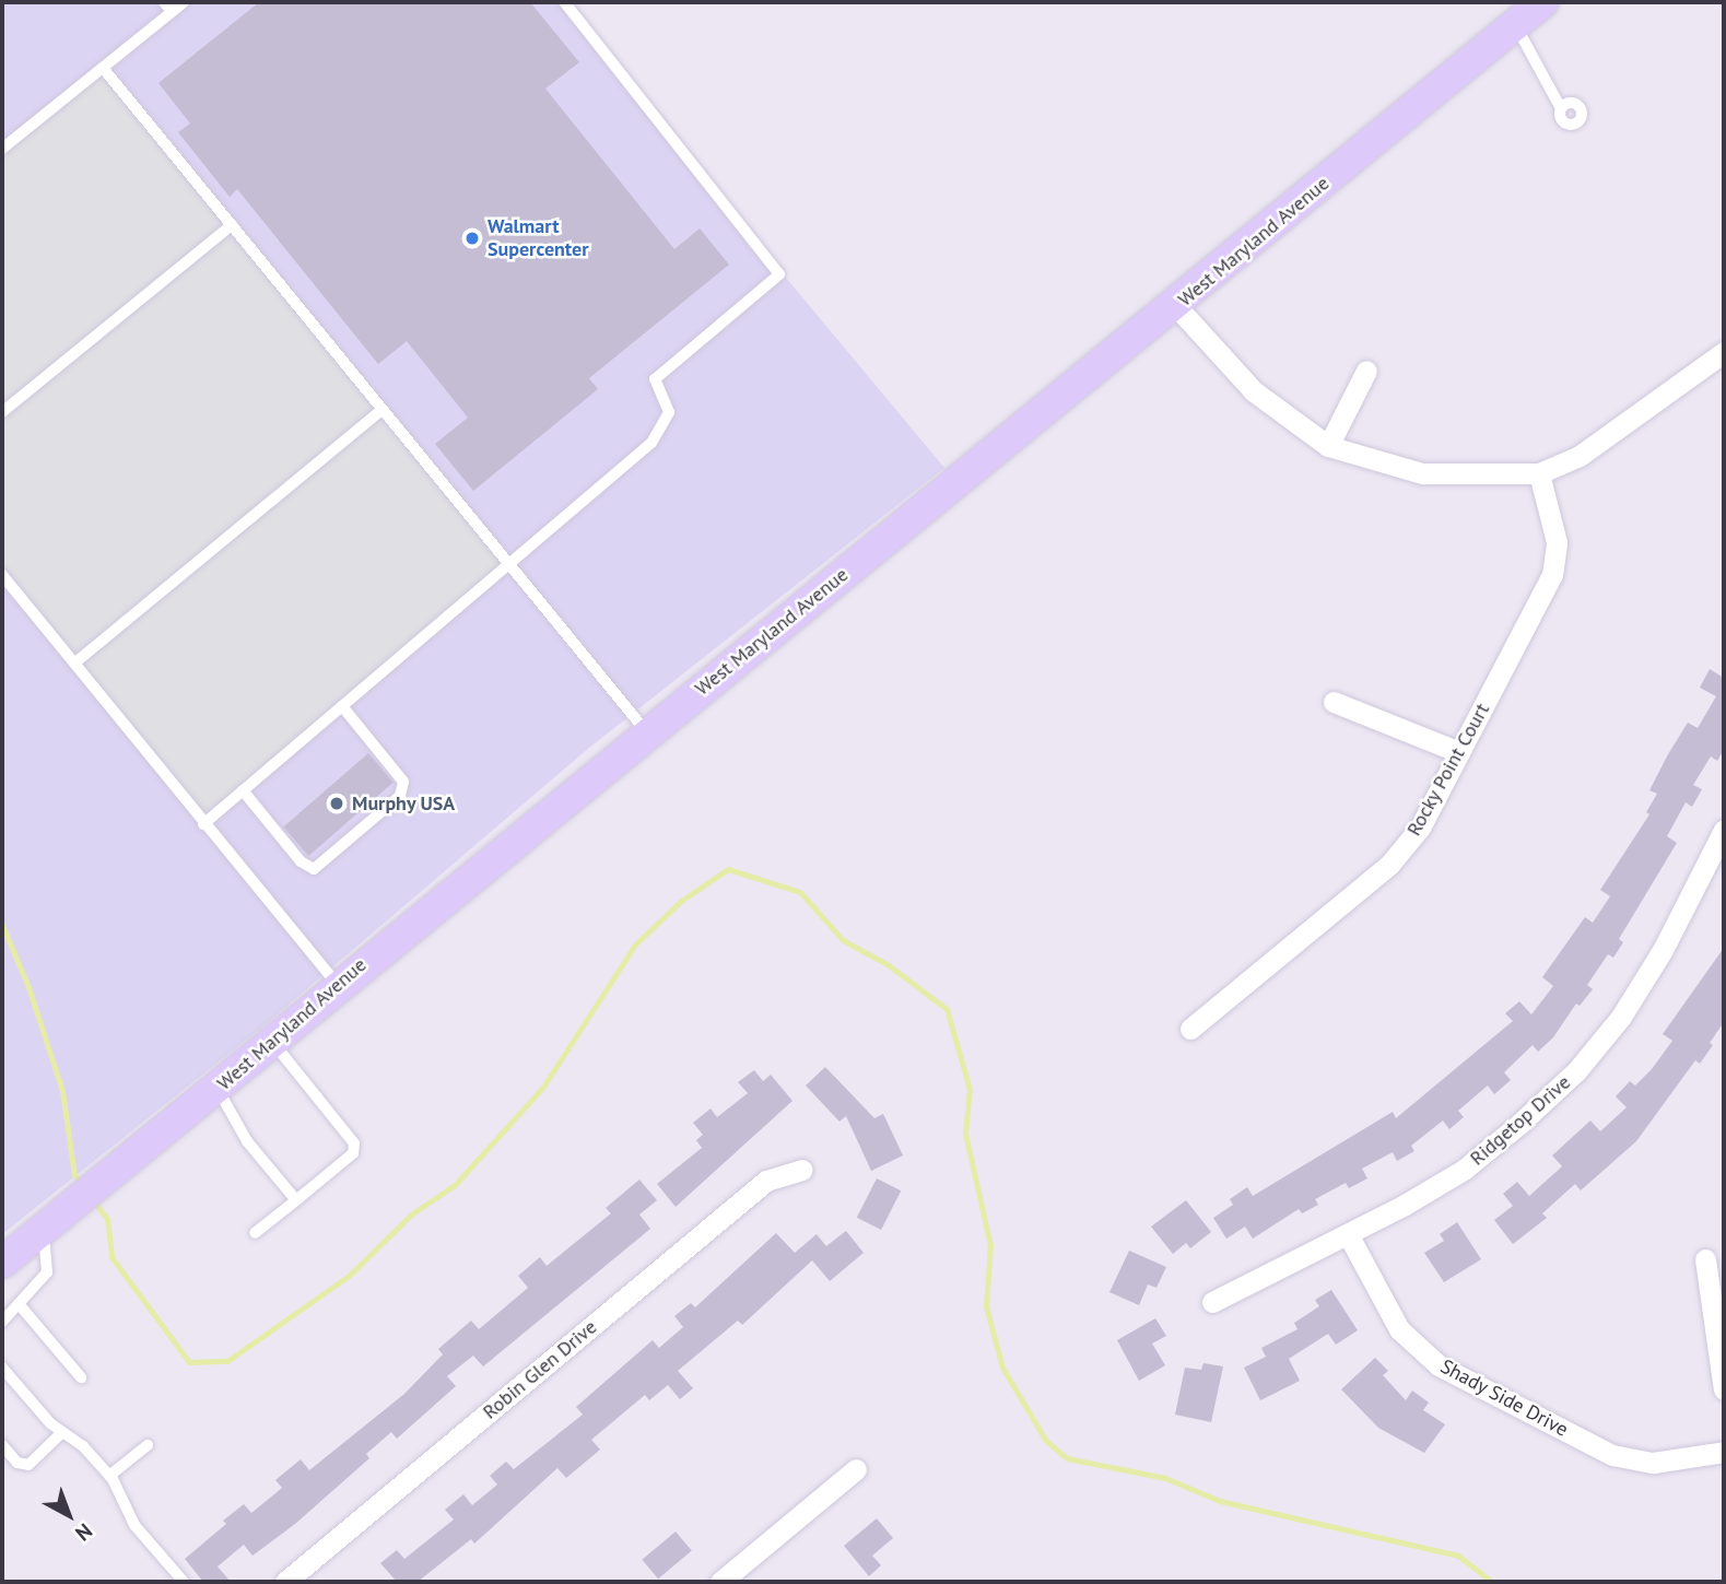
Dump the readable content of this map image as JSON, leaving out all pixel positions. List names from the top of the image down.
{
  "streets": {
    "street": [
      "West Maryland Avenue",
      "Rocky Point Court",
      "Ridgetop Drive",
      "Robin Glen Drive",
      "Shady Side Drive"
    ]
  },
  "crossings": [
    ["Ridgetop Drive", "Shady Side Drive"]
  ],
  "places": ["Walmart Supercenter", "Murphy USA"],
  "north": "bottom right"
}
